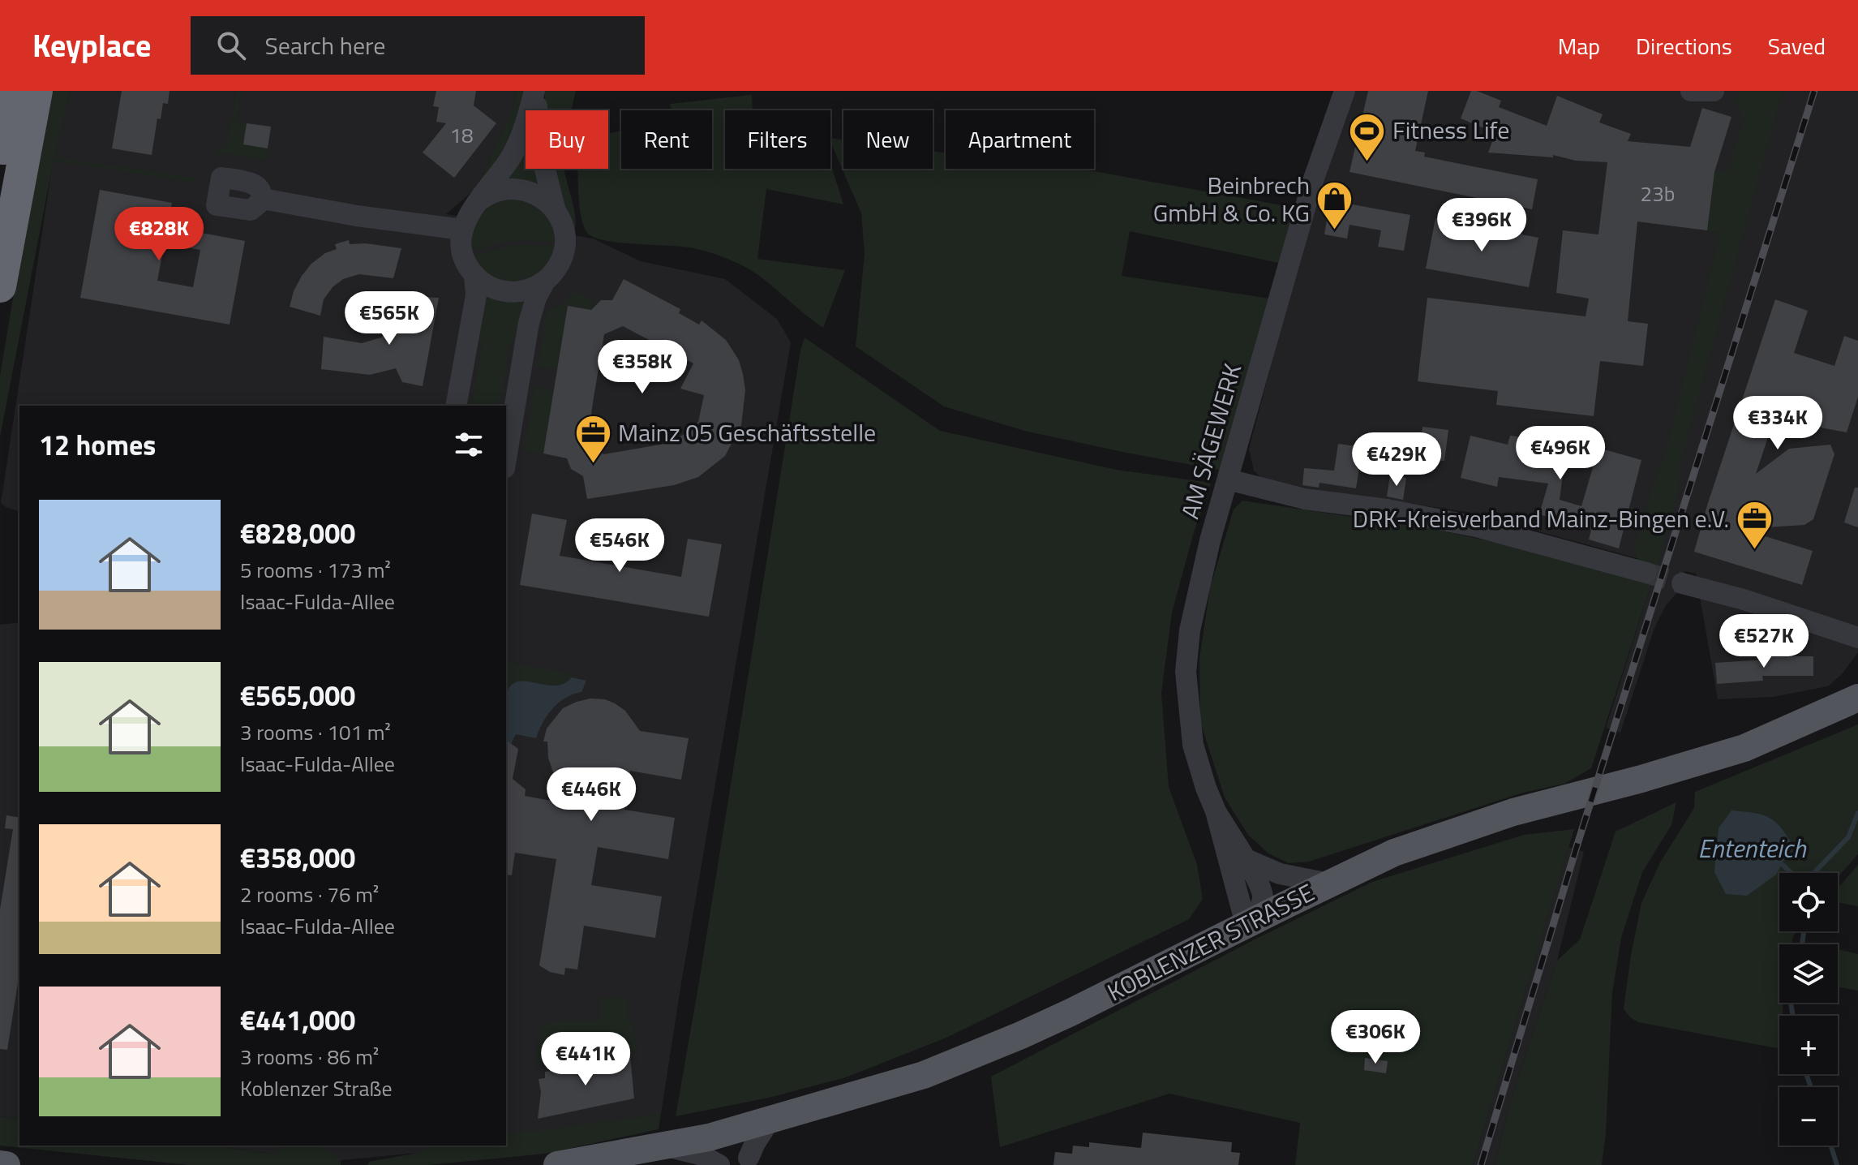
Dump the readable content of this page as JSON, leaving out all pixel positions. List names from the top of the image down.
{
  "streets": {
    "main road": ["KOBLENZER STRASSE"],
    "street": ["AM SÄGEWERK"]
  },
  "crossings": [
    ["AM SÄGEWERK", "KOBLENZER STRASSE"]
  ],
  "water": ["Ententeich"],
  "places": {
    "sports": ["Fitness Life"],
    "shop": ["Beinbrech GmbH & Co. KG"],
    "office": ["Mainz 05 Geschäftsstelle", "DRK-Kreisverband Mainz-Bingen e.V."]
  },
  "house_numbers": ["18", "23b"],
  "page": {
    "header": "Keyplace",
    "search": "Search here",
    "nav": ["Map", "Directions", "Saved"],
    "chip": [
      "Buy",
      "Rent",
      "Filters",
      "New",
      "Apartment"
    ],
    "price": [
      "€396K",
      "€828K",
      "€565K",
      "€358K",
      "€334K",
      "€496K",
      "€429K",
      "€546K",
      "€527K",
      "€446K",
      "€306K",
      "€441K"
    ],
    "heading": "12 homes",
    "list": [
      {
        "name": "€828,000",
        "note": "5 rooms · 173 m² · Isaac-Fulda-Allee"
      },
      {
        "name": "€565,000",
        "note": "3 rooms · 101 m² · Isaac-Fulda-Allee"
      },
      {
        "name": "€358,000",
        "note": "2 rooms · 76 m² · Isaac-Fulda-Allee"
      },
      {
        "name": "€441,000",
        "note": "3 rooms · 86 m² · Koblenzer Straße"
      }
    ],
    "map_buttons": ["+", "−"]
  }
}
